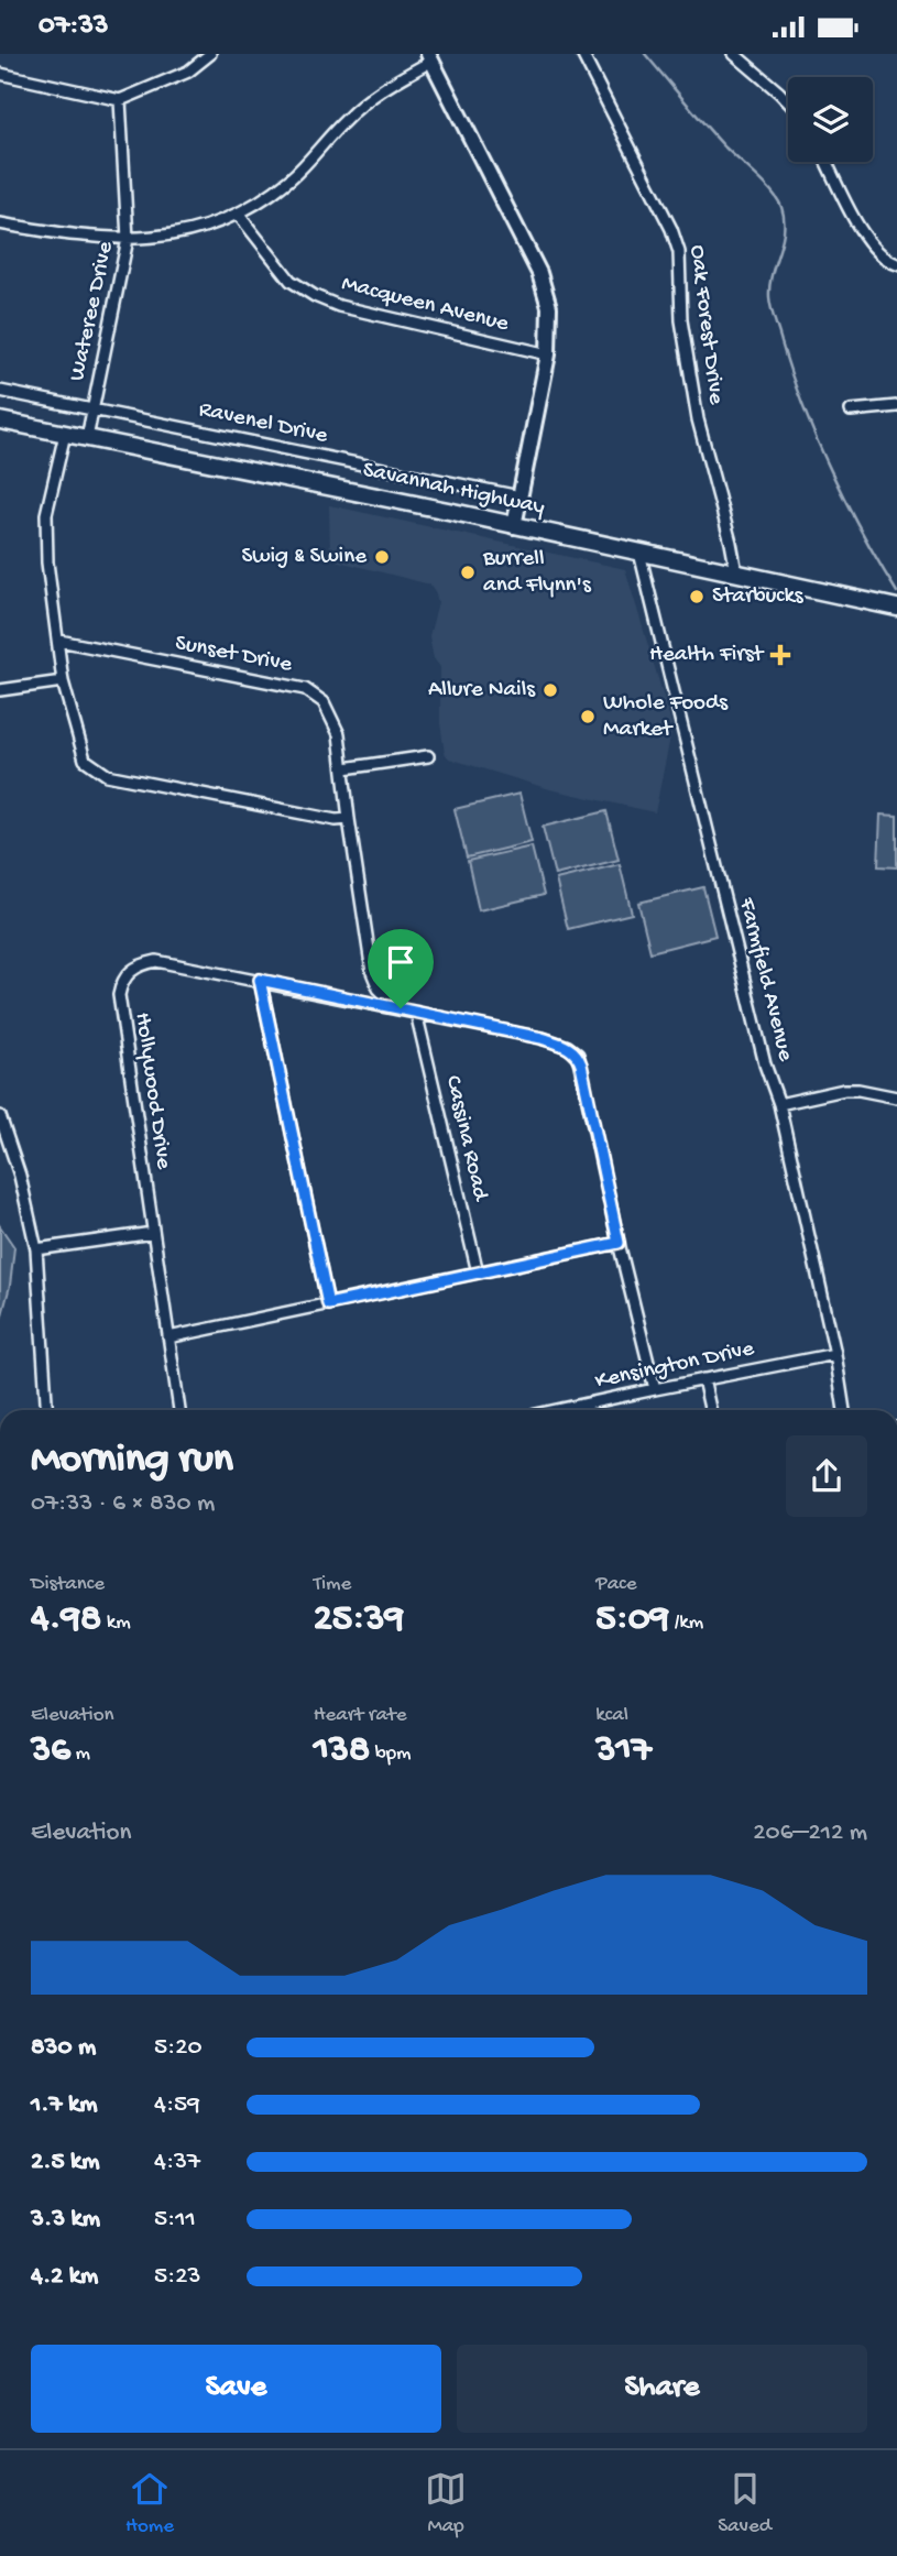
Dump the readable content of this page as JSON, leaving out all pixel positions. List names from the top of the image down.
{
  "streets": {
    "highway": ["Savannah Highway"],
    "street": [
      "Macqueen Avenue",
      "Wateree Drive",
      "Oak Forest Drive",
      "Ravenel Drive",
      "Sunset Drive",
      "Farmfield Avenue",
      "Hollywood Drive",
      "Cassina Road",
      "Kensington Drive"
    ]
  },
  "crossings": [
    ["Wateree Drive", "Ravenel Drive"],
    ["Wateree Drive", "Savannah Highway"],
    ["Oak Forest Drive", "Savannah Highway"],
    ["Savannah Highway", "Farmfield Avenue"],
    ["Sunset Drive", "Hollywood Drive"],
    ["Farmfield Avenue", "Kensington Drive"],
    ["Hollywood Drive", "Cassina Road"]
  ],
  "places": {
    "other": [
      "Swig & Swine",
      "Burrell and Flynn's",
      "Starbucks",
      "Allure Nails",
      "Whole Foods Market"
    ],
    "health": ["Health First"]
  },
  "page": {
    "status": "07:33",
    "heading": ["Morning run", "07:33 · 6 × 830 m"],
    "stats": [
      ["Distance", "4.98 km"],
      ["Time", "25:39"],
      ["Pace", "5:09 /km"],
      ["Elevation", "36 m"],
      ["Heart rate", "138 bpm"],
      ["kcal", "317"]
    ],
    "chart": ["Elevation", "206–212 m"],
    "list": [
      {
        "name": "830 m",
        "note": "5:20"
      },
      {
        "name": "1.7 km",
        "note": "4:59"
      },
      {
        "name": "2.5 km",
        "note": "4:37"
      },
      {
        "name": "3.3 km",
        "note": "5:11"
      },
      {
        "name": "4.2 km",
        "note": "5:23"
      }
    ],
    "buttons": ["Save", "Share"],
    "tabs": ["Home", "Map", "Saved"]
  }
}
